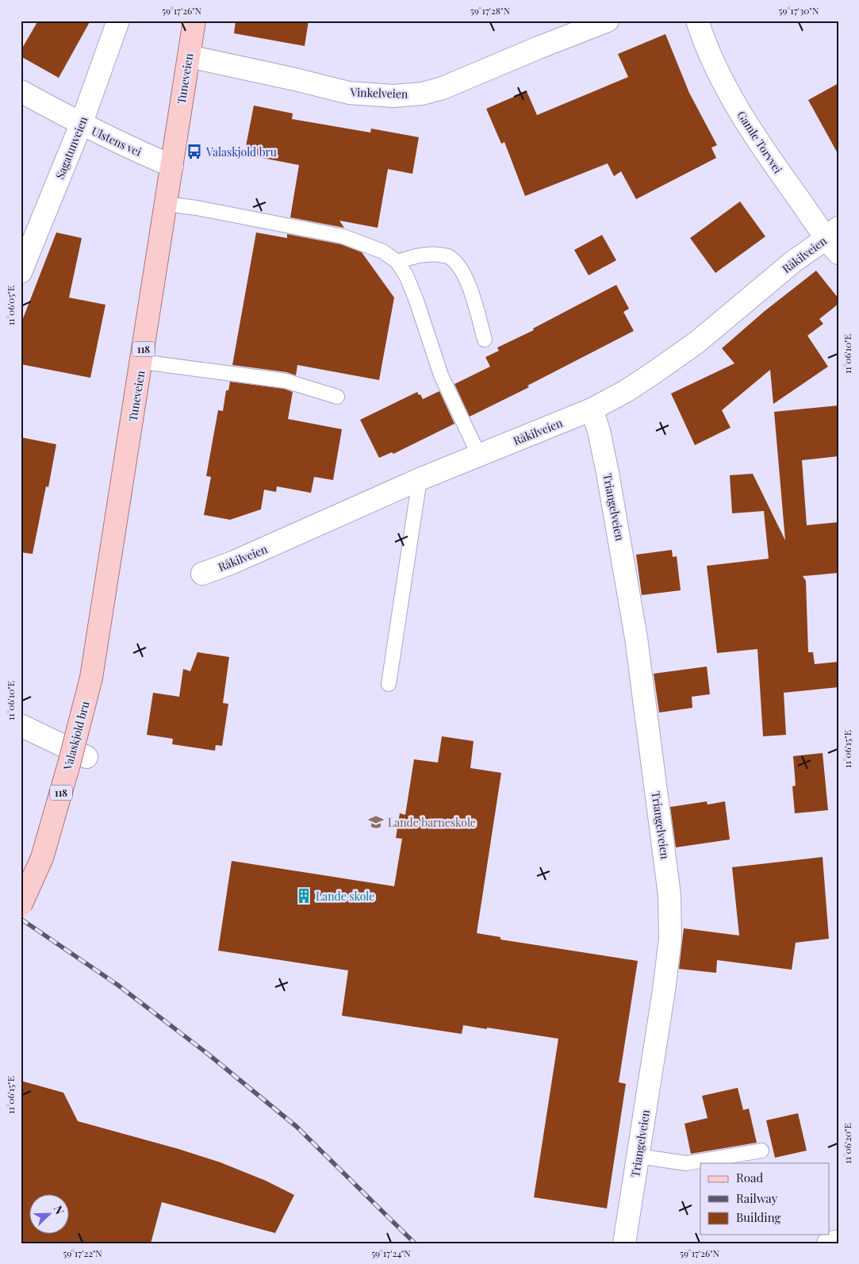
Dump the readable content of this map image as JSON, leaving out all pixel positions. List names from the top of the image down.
{
  "streets": {
    "main road": ["Tuneveien", "118", "Valaskjold bru"],
    "street": [
      "Vinkelveien",
      "Ulstens vei",
      "Gamle Torvvei",
      "Sagatunveien",
      "Råkilveien",
      "Triangelveien"
    ]
  },
  "crossings": [
    ["Tuneveien", "Vinkelveien"],
    ["Tuneveien", "Ulstens vei"],
    ["Tuneveien", "Valaskjold bru"],
    ["Ulstens vei", "Sagatunveien"],
    ["Gamle Torvvei", "Råkilveien"],
    ["Råkilveien", "Triangelveien"]
  ],
  "places": {
    "bus stop": ["Valaskjold bru"],
    "school or university": ["Lande barneskole"],
    "building": ["Lande skole"]
  },
  "legend": ["Road", "Railway", "Building"],
  "north": "top right",
  "coordinates": [
    "59°17'26\"N",
    "59°17'28\"N",
    "59°17'30\"N",
    "11°06'05\"E",
    "11°06'10\"E",
    "11°06'15\"E",
    "11°06'20\"E",
    "59°17'22\"N",
    "59°17'24\"N"
  ]
}
